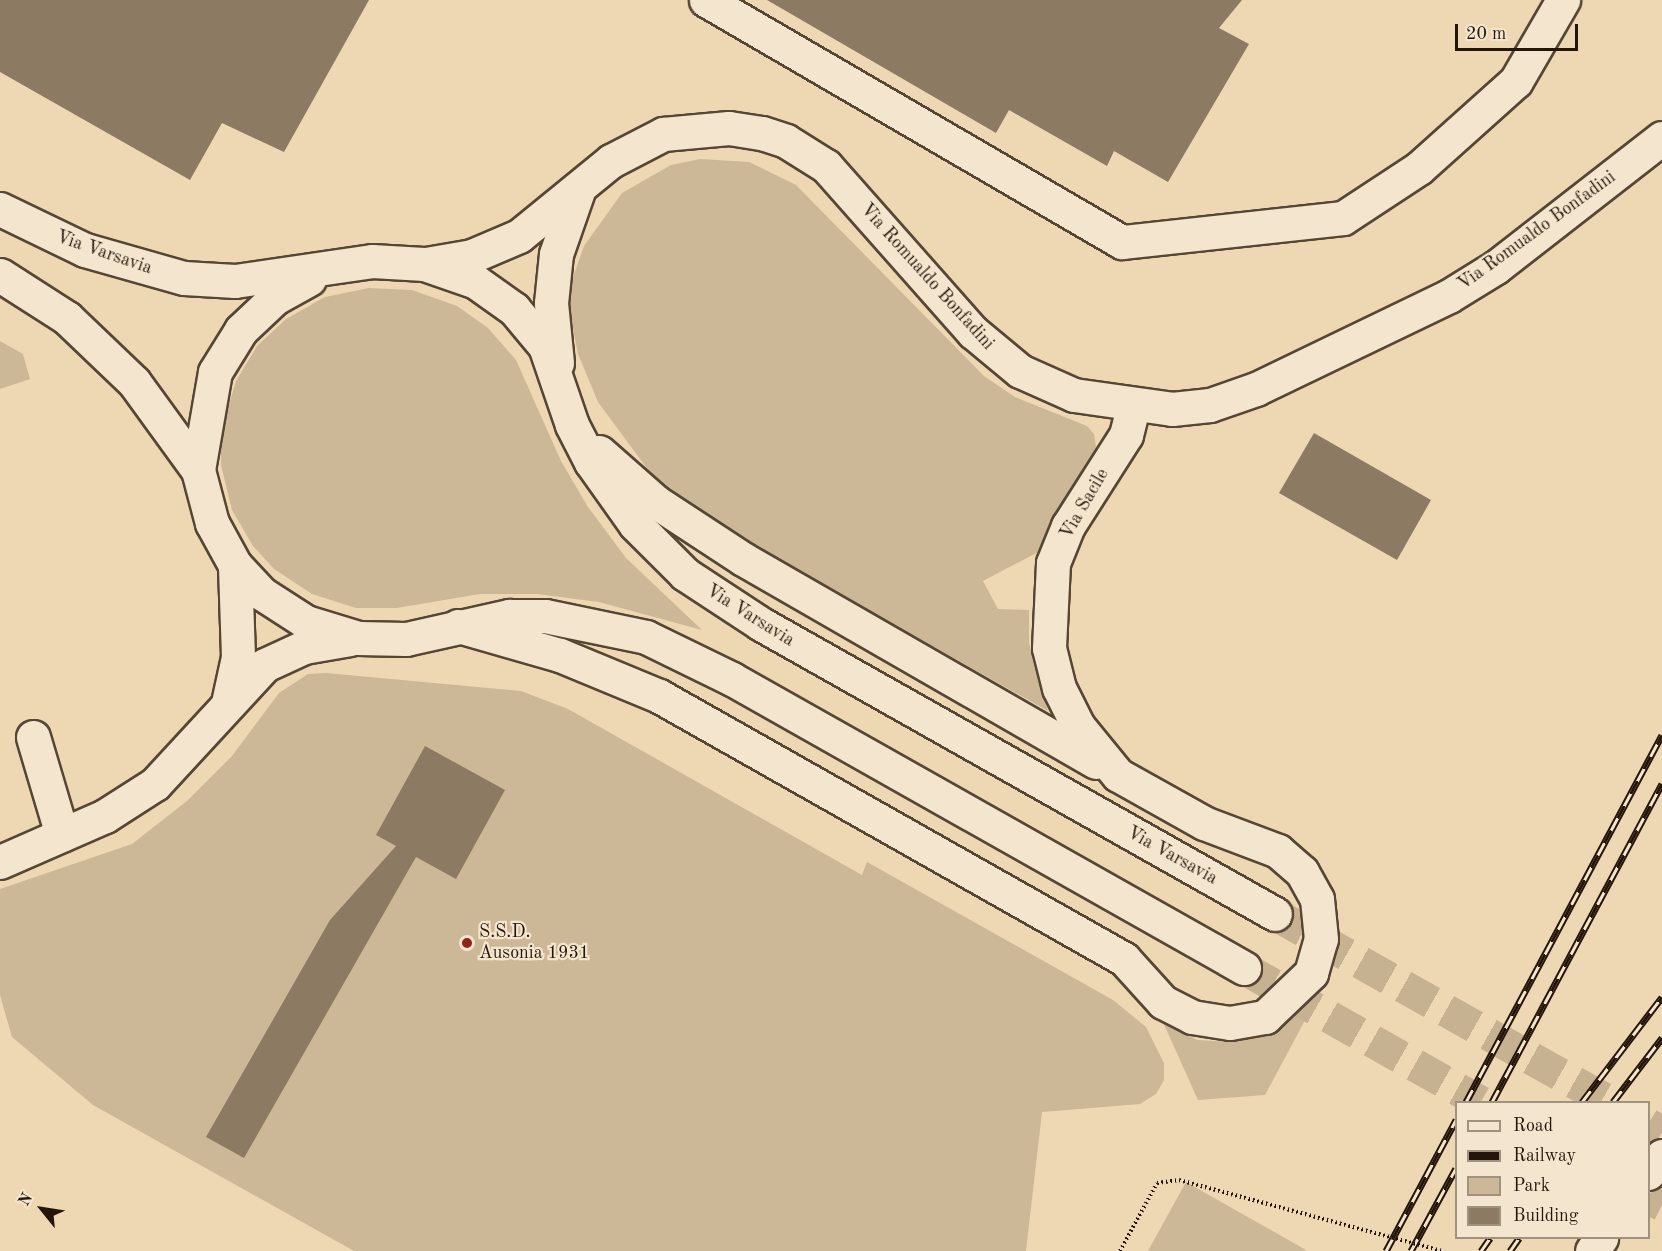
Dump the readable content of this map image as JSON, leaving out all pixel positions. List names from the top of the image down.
{
  "streets": {
    "street": ["Via Romualdo Bonfadini", "Via Varsavia", "Via Sacile"]
  },
  "crossings": [
    ["Via Romualdo Bonfadini", "Via Varsavia"],
    ["Via Romualdo Bonfadini", "Via Sacile"],
    ["Via Varsavia", "Via Sacile"]
  ],
  "places": ["S.S.D. Ausonia 1931"],
  "legend": [
    "Road",
    "Railway",
    "Park",
    "Building"
  ],
  "scale_bar": "20 m",
  "north": "top left"
}
